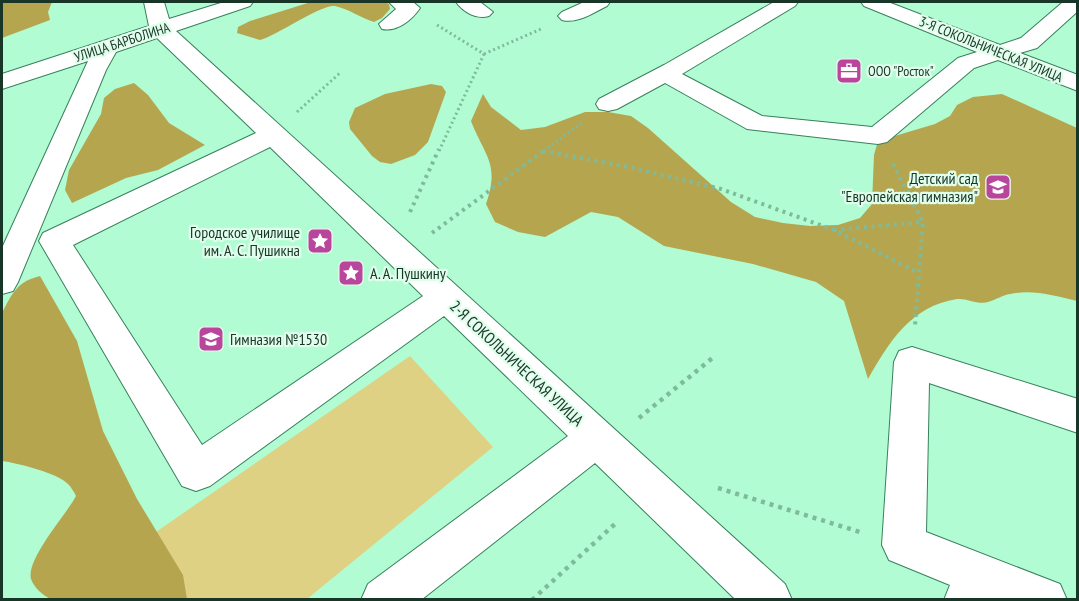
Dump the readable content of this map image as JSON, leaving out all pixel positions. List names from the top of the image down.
{
  "streets": {
    "street": ["УЛИЦА БАРБОЛИНА", "3-Я СОКОЛЬНИЧЕСКАЯ УЛИЦА", "2-Я СОКОЛЬНИЧЕСКАЯ УЛИЦА"]
  },
  "crossings": [
    ["УЛИЦА БАРБОЛИНА", "2-Я СОКОЛЬНИЧЕСКАЯ УЛИЦА"]
  ],
  "places": {
    "office": ["ООО \"Росток\""],
    "school or university": ["Детский сад \"Европейская гимназия\"", "Гимназия №1530"],
    "place": ["Городское училище им. А. С. Пушикна", "А. А. Пушкину"]
  }
}
